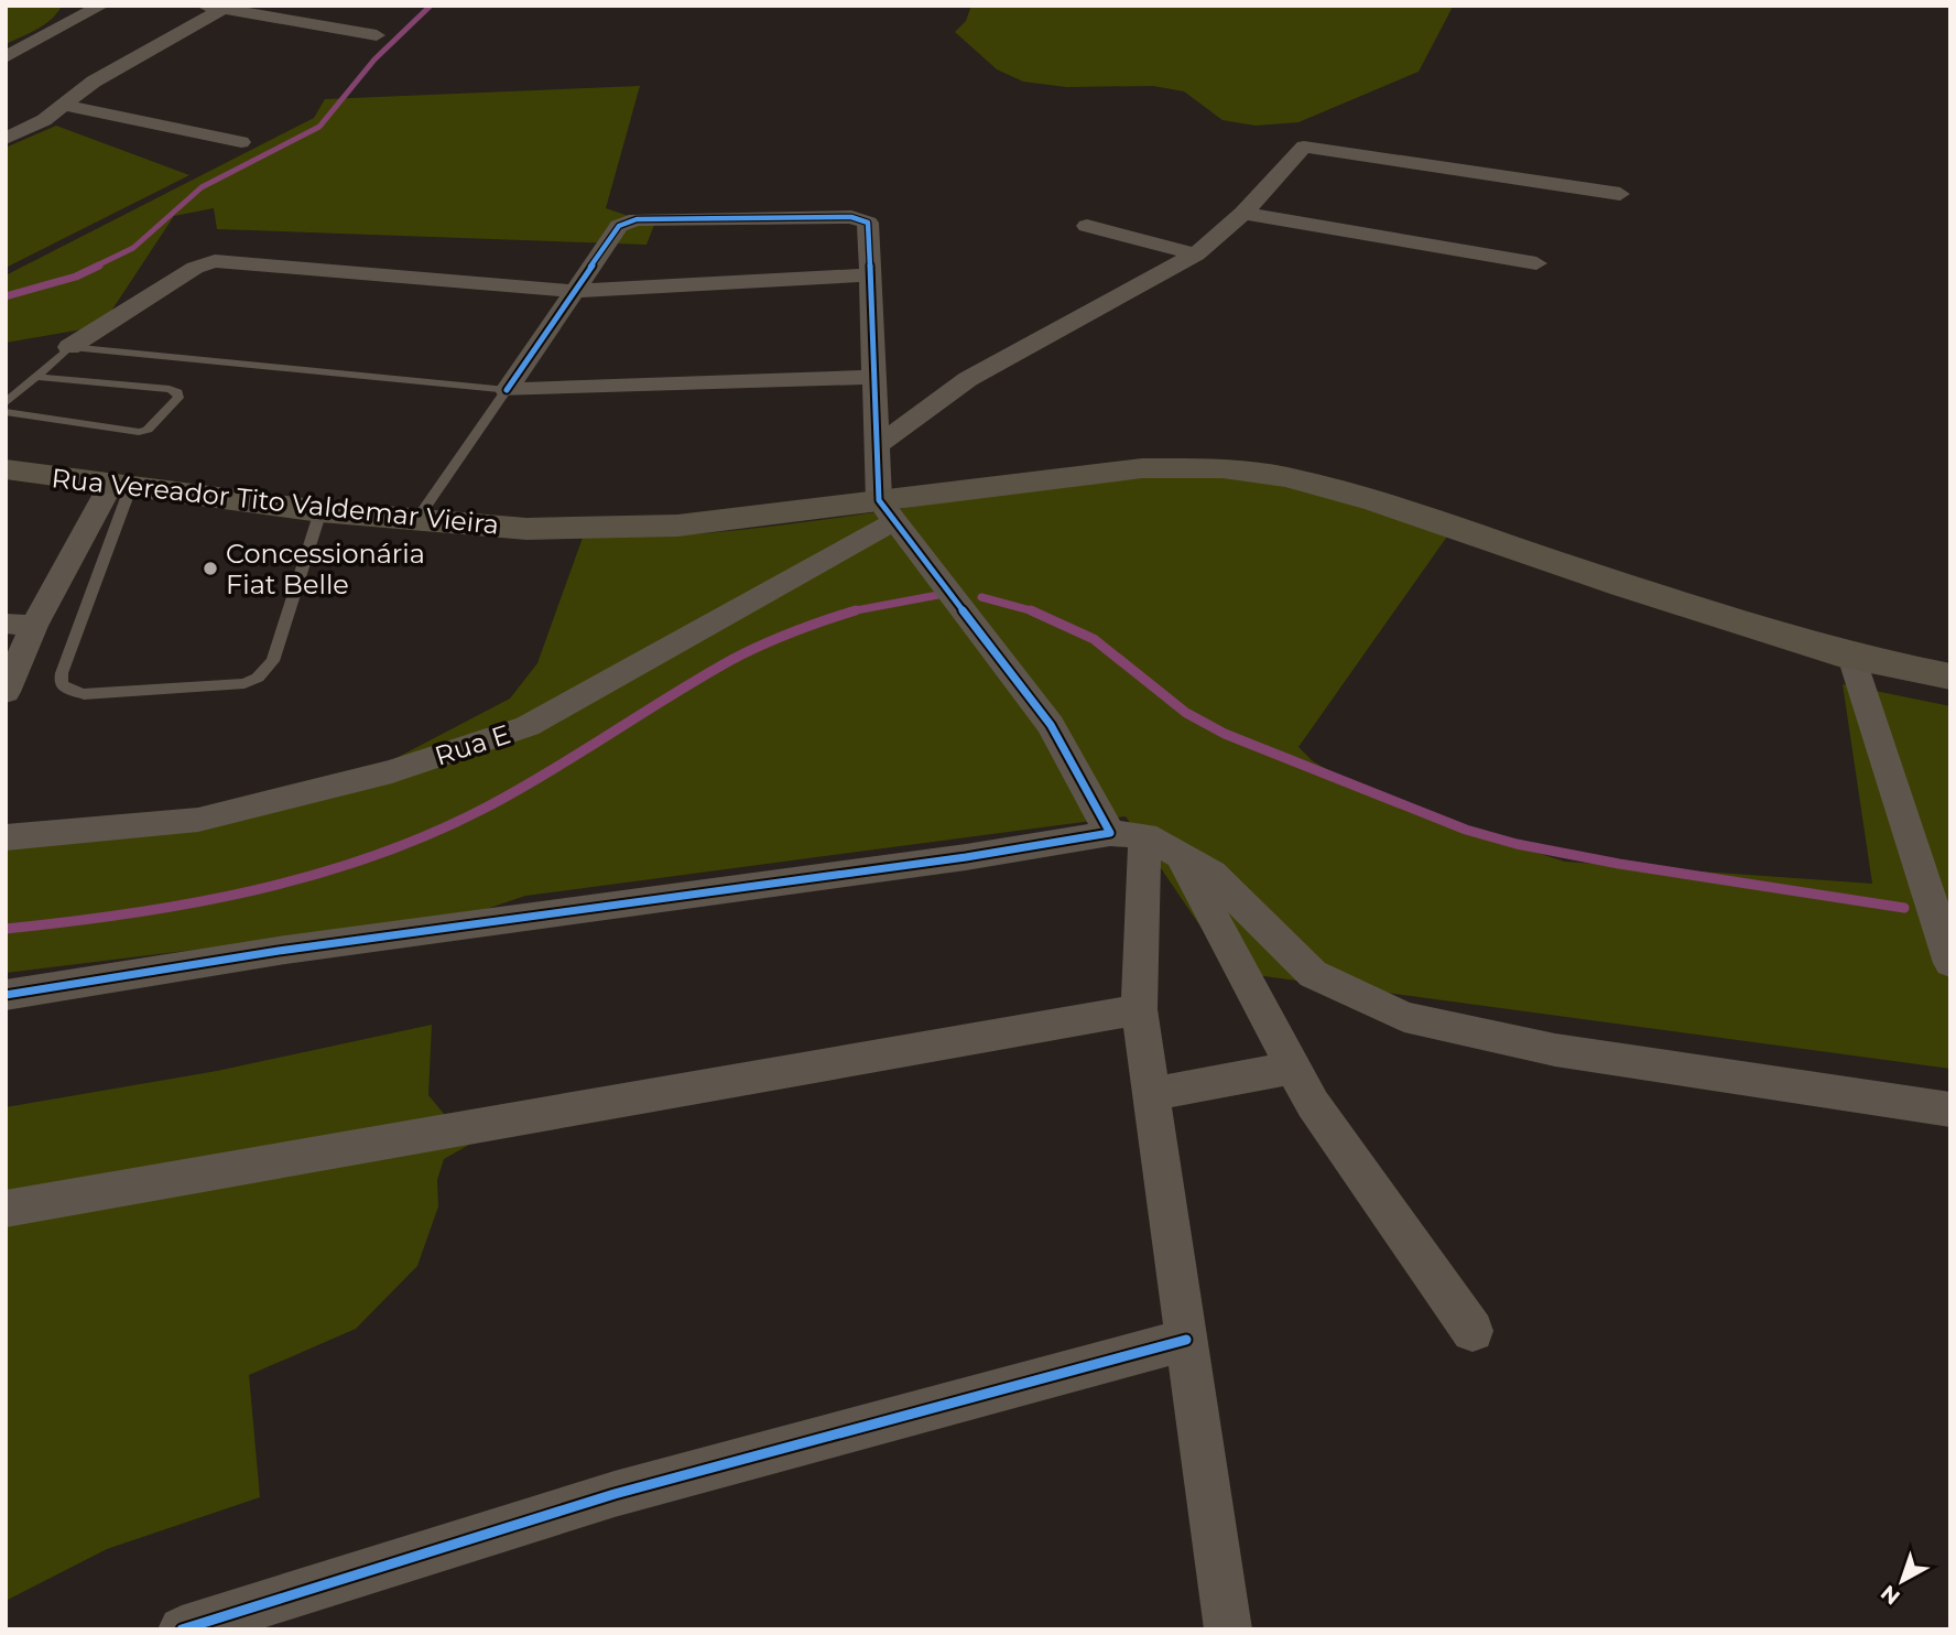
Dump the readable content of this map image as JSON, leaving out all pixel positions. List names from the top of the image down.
{
  "streets": {
    "main road": ["Rua Vereador Tito Valdemar Vieira"],
    "street": ["Rua E"]
  },
  "crossings": [
    ["Rua Vereador Tito Valdemar Vieira", "Rua E"]
  ],
  "places": ["Concessionária Fiat Belle"],
  "north": "bottom left"
}
